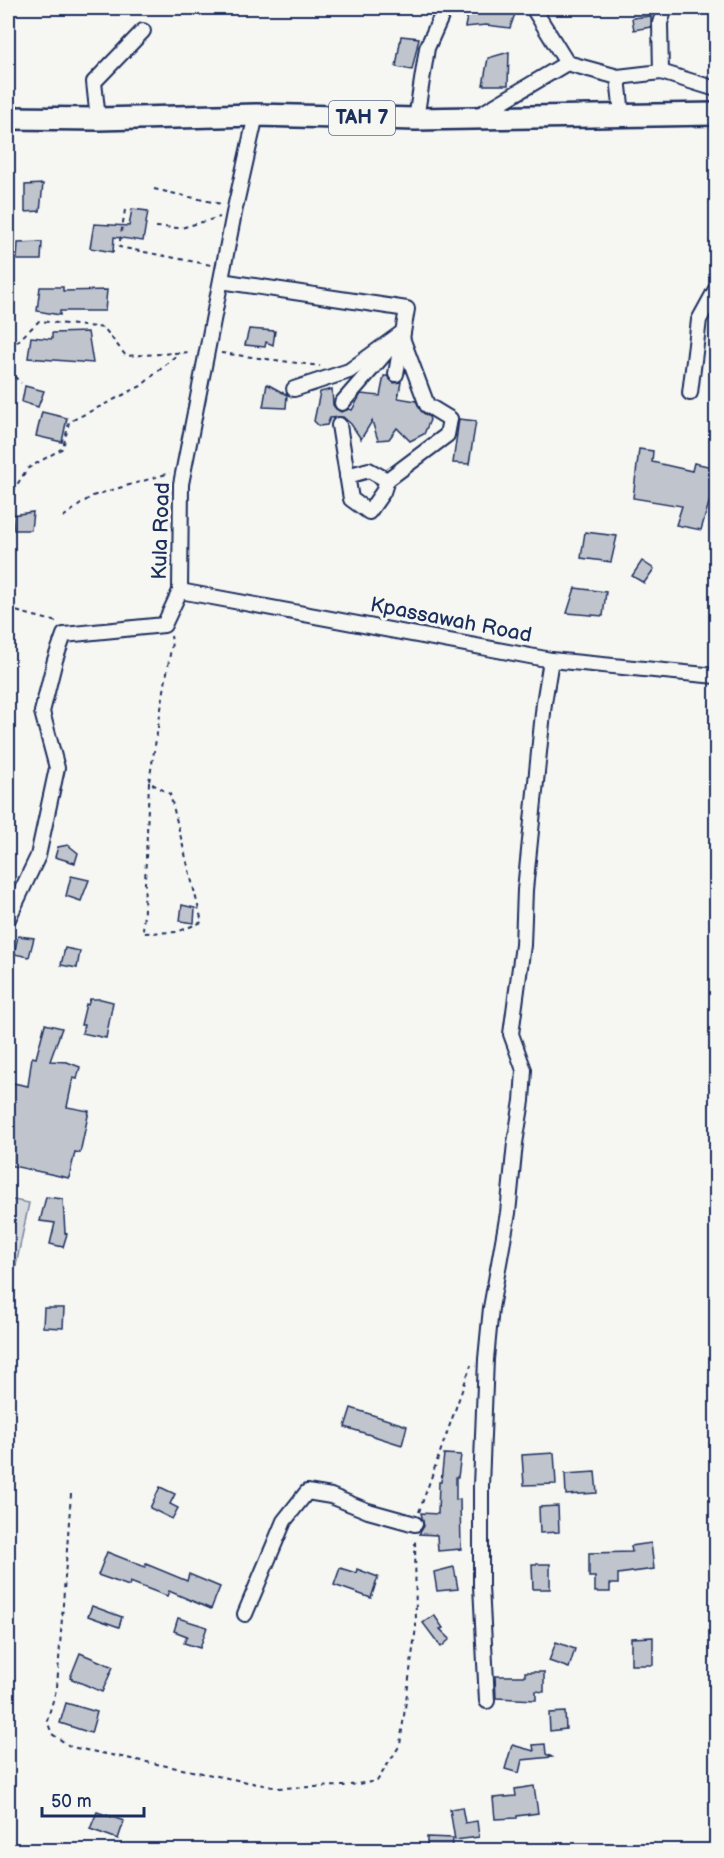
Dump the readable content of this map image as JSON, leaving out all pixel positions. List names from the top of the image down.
{
  "streets": {
    "highway": ["TAH 7"],
    "street": ["Kula Road", "Kpassawah Road"]
  },
  "crossings": [
    ["TAH 7", "Kula Road"],
    ["Kula Road", "Kpassawah Road"]
  ],
  "scale_bar": "50 m"
}
